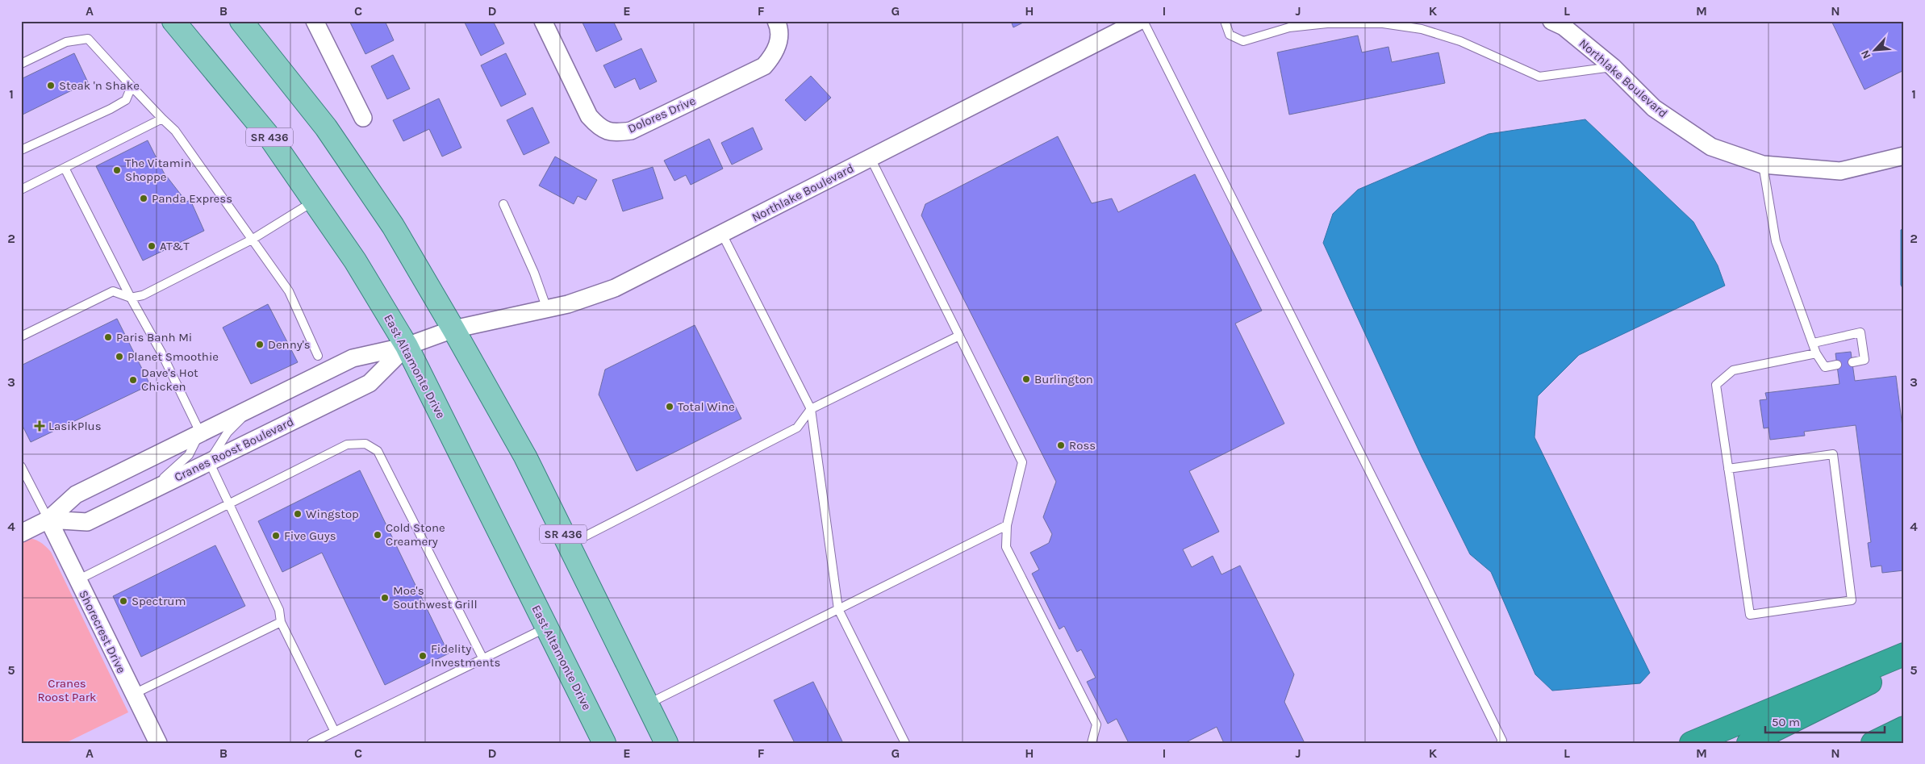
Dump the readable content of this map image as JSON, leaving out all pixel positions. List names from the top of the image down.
{
  "streets": {
    "main road": ["SR 436", "East Altamonte Drive"],
    "street": [
      "Northlake Boulevard",
      "Dolores Drive",
      "Cranes Roost Boulevard",
      "Shorecrest Drive"
    ]
  },
  "crossings": [
    ["Northlake Boulevard", "SR 436"],
    ["Northlake Boulevard", "Cranes Roost Boulevard"],
    ["SR 436", "Cranes Roost Boulevard"],
    ["East Altamonte Drive", "Cranes Roost Boulevard"],
    ["Cranes Roost Boulevard", "Shorecrest Drive"]
  ],
  "parks": ["Cranes Roost Park"],
  "places": {
    "other": [
      "Steak 'n Shake",
      "The Vitamin Shoppe",
      "Panda Express",
      "AT&T",
      "Paris Banh Mi",
      "Denny's",
      "Planet Smoothie",
      "Burlington",
      "Dave's Hot Chicken",
      "Total Wine",
      "Ross",
      "Wingstop",
      "Cold Stone Creamery",
      "Five Guys",
      "Moe's Southwest Grill",
      "Spectrum",
      "Fidelity Investments"
    ],
    "health": ["LasikPlus"]
  },
  "scale_bar": "50 m",
  "north": "bottom left",
  "grid": {
    "columns": [
      "A",
      "B",
      "C",
      "D",
      "E",
      "F",
      "G",
      "H",
      "I",
      "J",
      "K",
      "L",
      "M",
      "N"
    ],
    "rows": [
      "1",
      "2",
      "3",
      "4",
      "5"
    ]
  }
}
